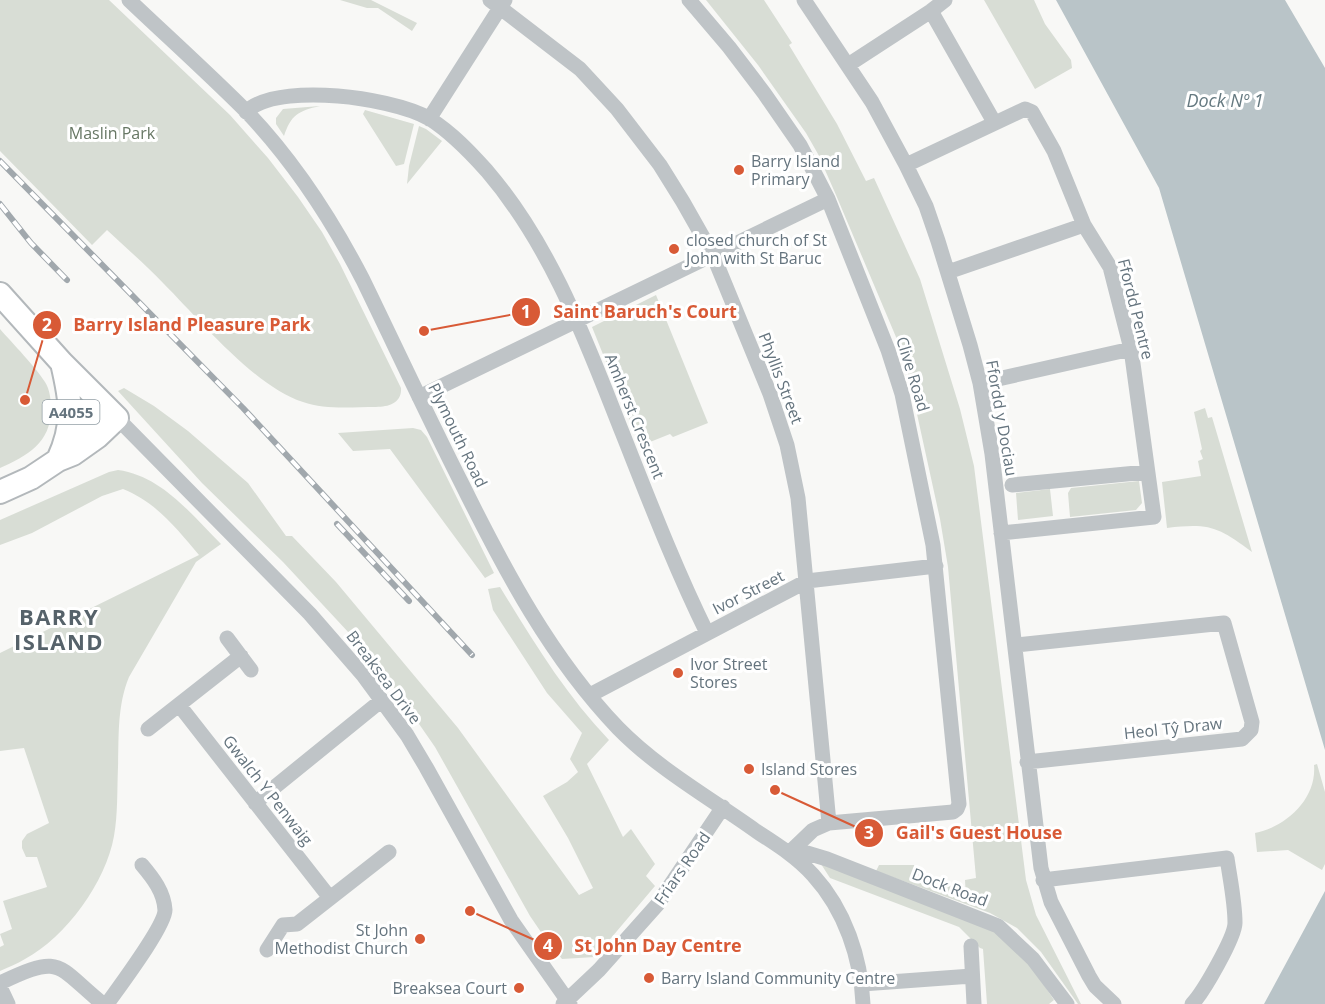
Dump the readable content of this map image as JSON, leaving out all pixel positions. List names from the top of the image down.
{
  "streets": {
    "main road": ["A4055"],
    "street": [
      "Ffordd Pentre",
      "Clive Road",
      "Phyllis Street",
      "Amherst Crescent",
      "Ffordd y Dociau",
      "Plymouth Road",
      "Ivor Street",
      "Breaksea Drive",
      "Heol Tŷ Draw",
      "Gwalch Y Penwaig",
      "Friars Road",
      "Dock Road"
    ]
  },
  "crossings": [
    ["Ffordd Pentre", "Ffordd y Dociau"],
    ["Clive Road", "Phyllis Street"],
    ["Clive Road", "Ivor Street"],
    ["Phyllis Street", "Ivor Street"],
    ["A4055", "Breaksea Drive"],
    ["Amherst Crescent", "Plymouth Road"],
    ["Amherst Crescent", "Ivor Street"],
    ["Ffordd y Dociau", "Heol Tŷ Draw"],
    ["Plymouth Road", "Ivor Street"],
    ["Plymouth Road", "Friars Road"],
    ["Plymouth Road", "Dock Road"],
    ["Breaksea Drive", "Friars Road"]
  ],
  "districts": ["BARRY ISLAND"],
  "water": ["Dock Nº 1"],
  "parks": ["Maslin Park"],
  "places": [
    "Barry Island Primary",
    "closed church of St John with St Baruc",
    "Saint Baruch's Court",
    "Barry Island Pleasure Park",
    "Ivor Street Stores",
    "Island Stores",
    "Gail's Guest House",
    "St John Day Centre",
    "St John Methodist Church",
    "Barry Island Community Centre",
    "Breaksea Court"
  ]
}
